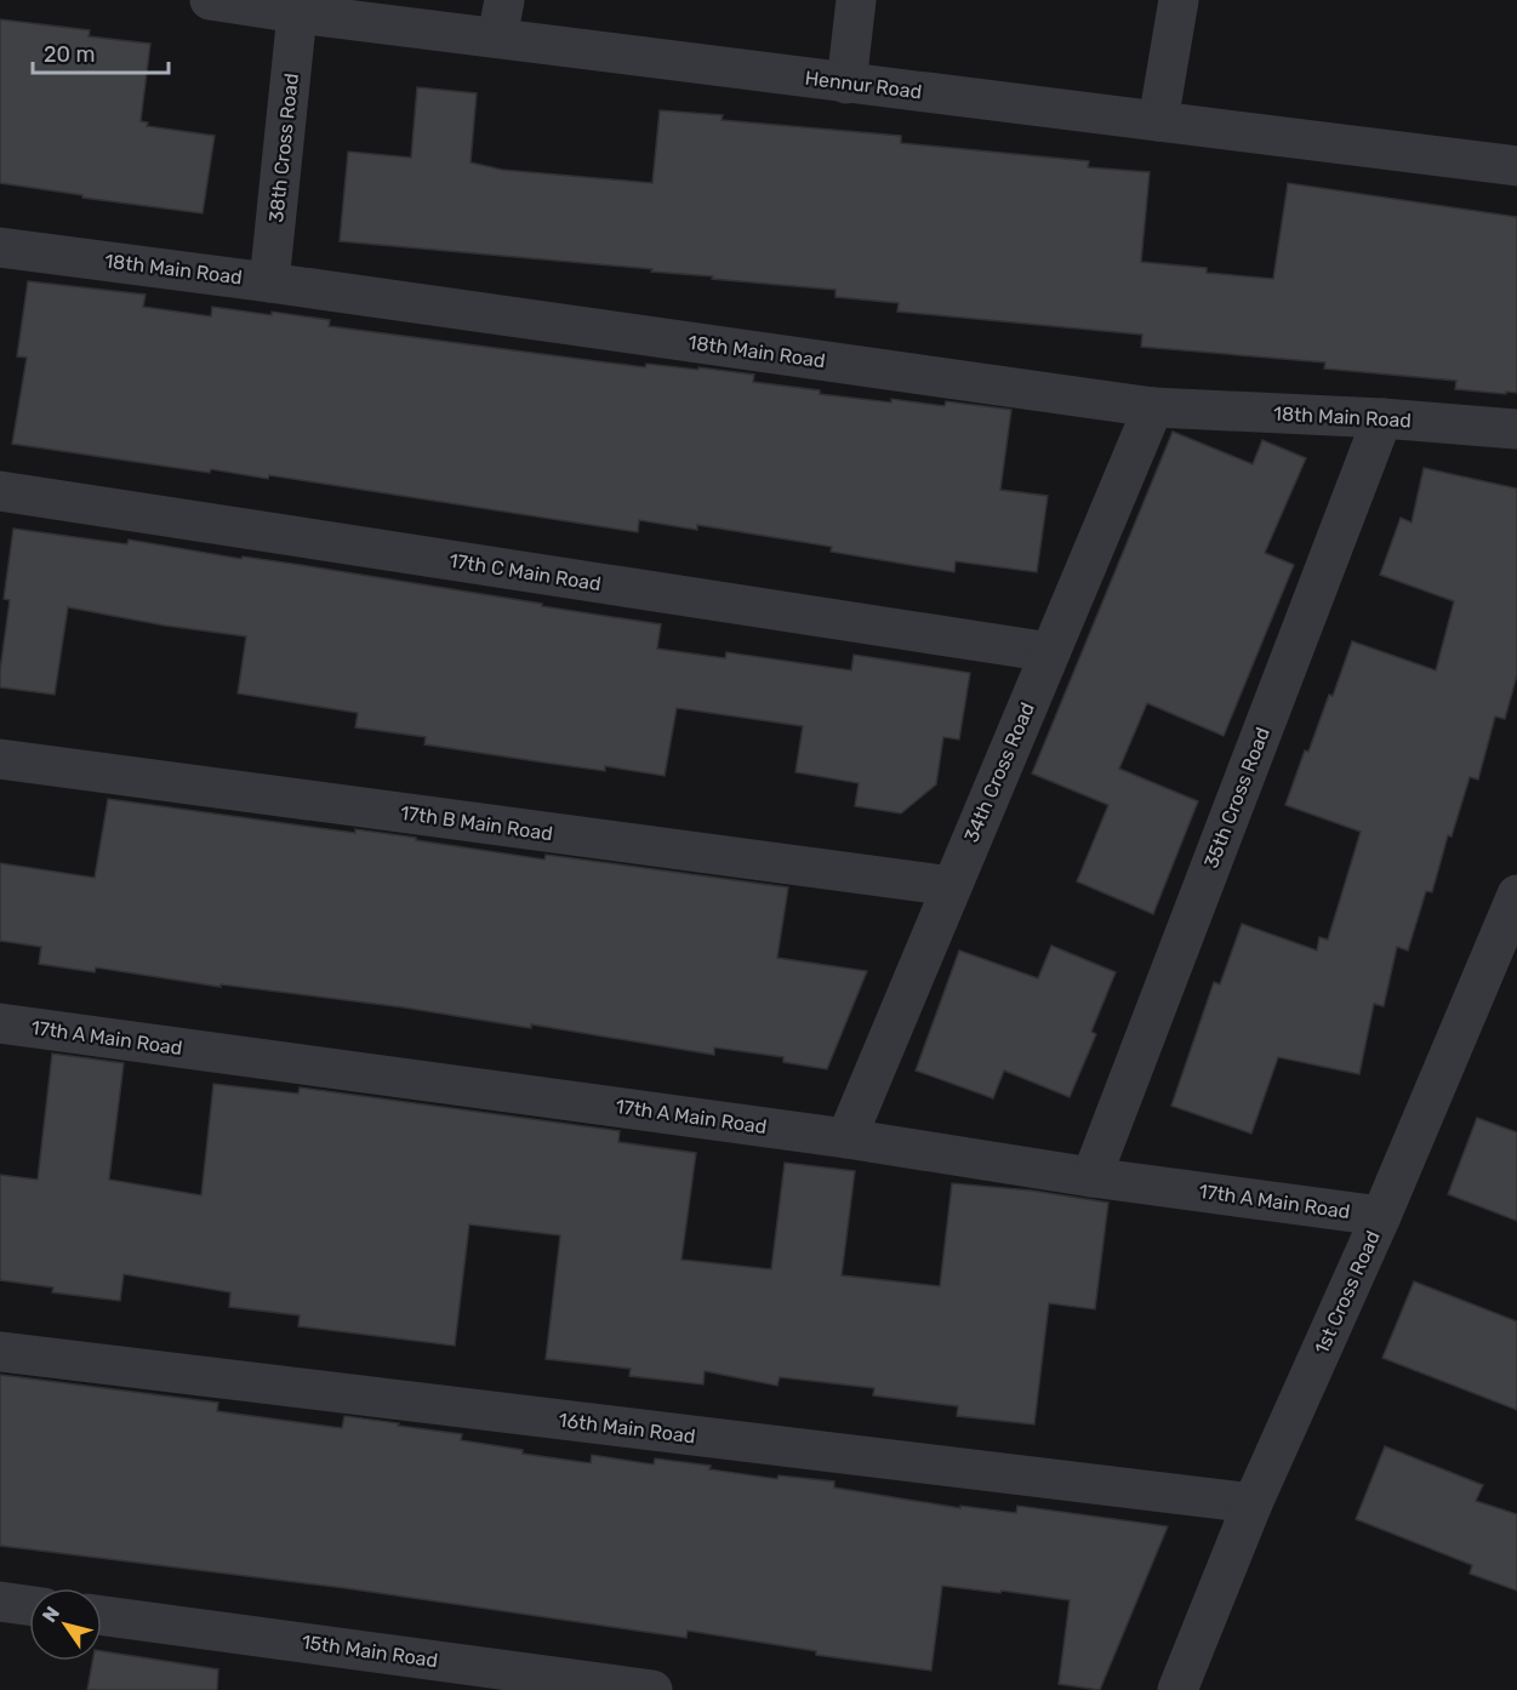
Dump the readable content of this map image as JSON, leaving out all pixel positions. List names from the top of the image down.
{
  "streets": {
    "street": [
      "Hennur Road",
      "38th Cross Road",
      "18th Main Road",
      "17th C Main Road",
      "34th Cross Road",
      "35th Cross Road",
      "17th B Main Road",
      "17th A Main Road",
      "1st Cross Road",
      "16th Main Road",
      "15th Main Road"
    ]
  },
  "crossings": [
    ["Hennur Road", "38th Cross Road"],
    ["38th Cross Road", "18th Main Road"],
    ["18th Main Road", "34th Cross Road"],
    ["18th Main Road", "35th Cross Road"],
    ["17th C Main Road", "34th Cross Road"],
    ["34th Cross Road", "17th B Main Road"],
    ["34th Cross Road", "17th A Main Road"],
    ["35th Cross Road", "17th A Main Road"],
    ["17th A Main Road", "1st Cross Road"],
    ["1st Cross Road", "16th Main Road"]
  ],
  "scale_bar": "20 m",
  "north": "top left"
}
